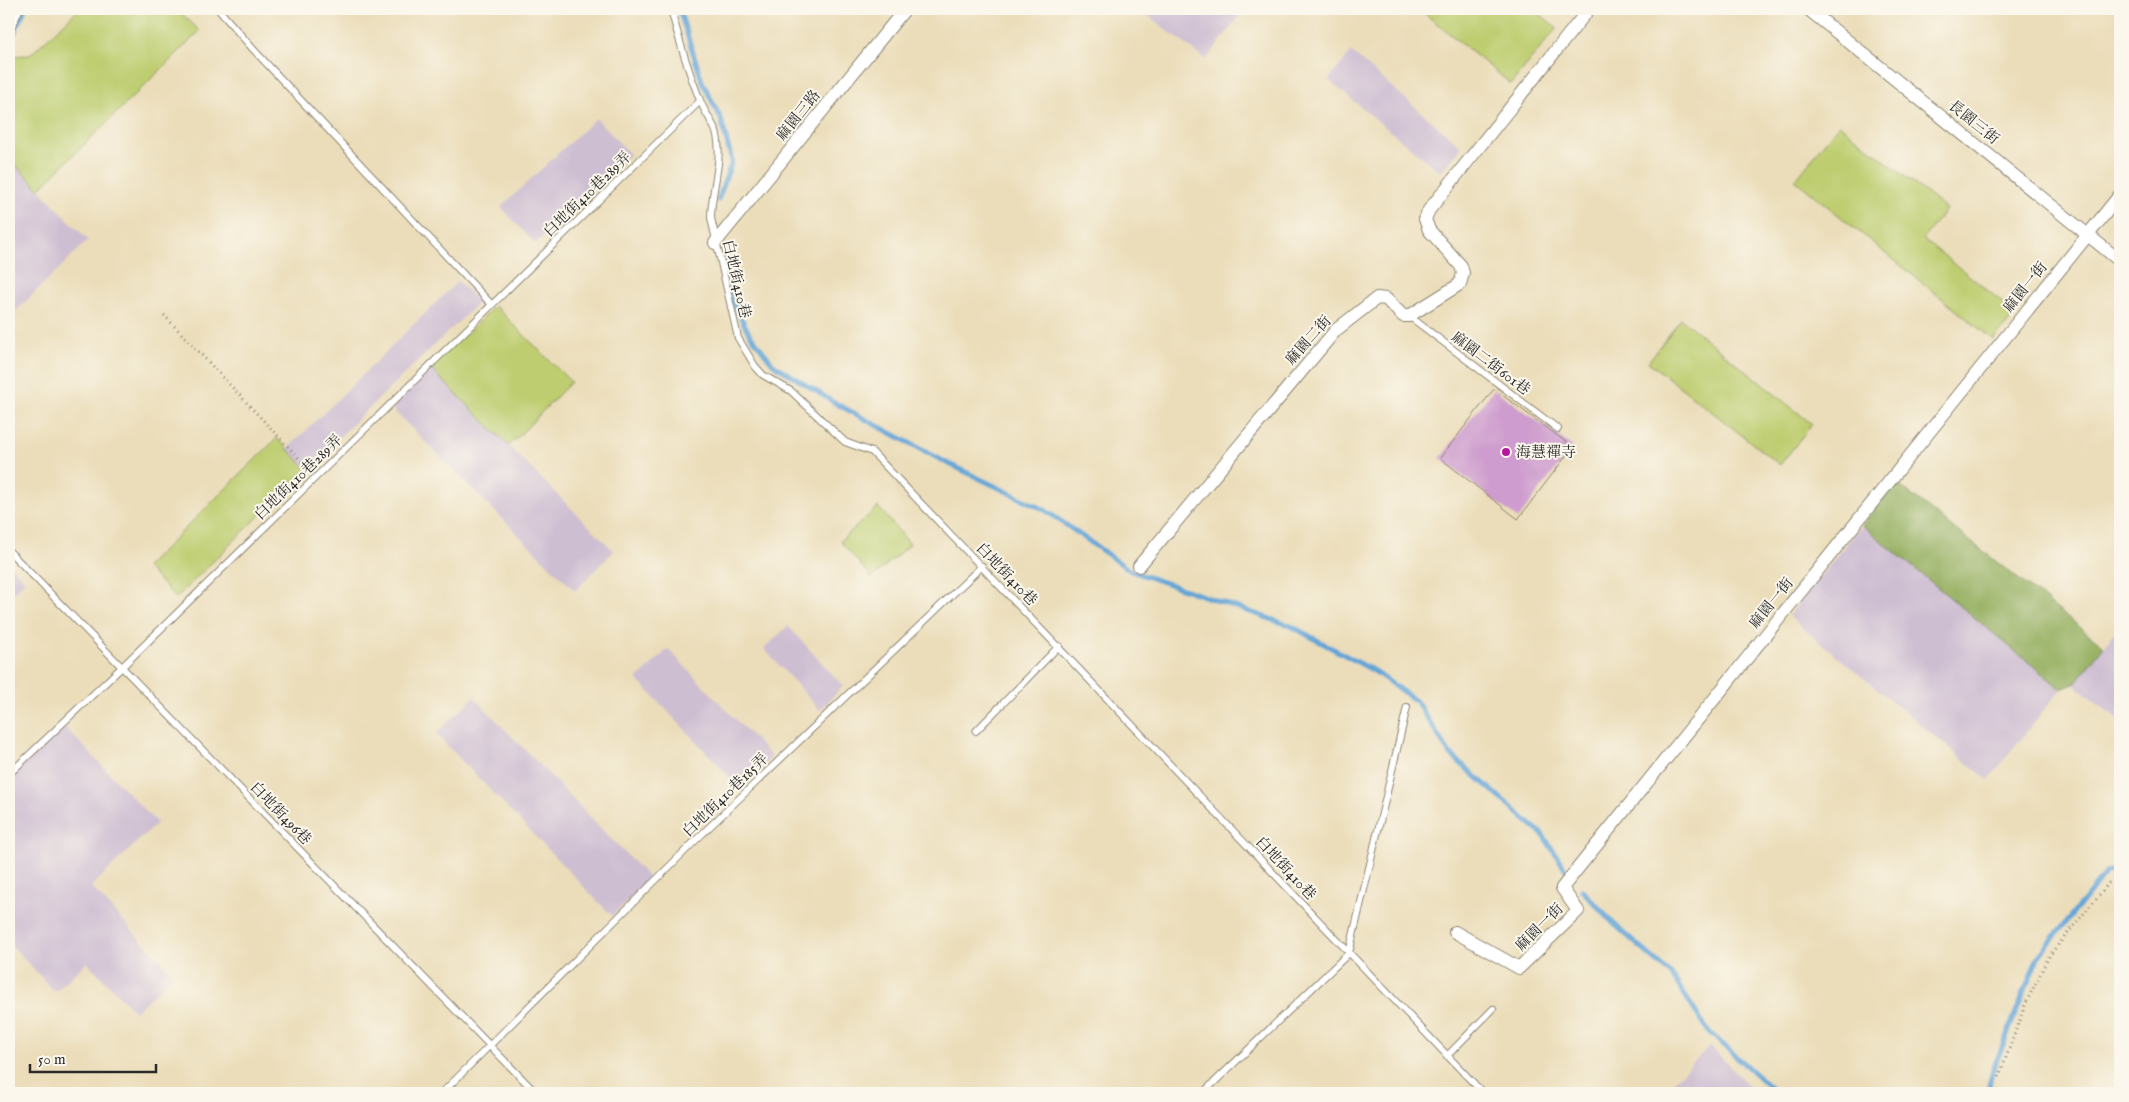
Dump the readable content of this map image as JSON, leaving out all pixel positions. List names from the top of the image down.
{
  "streets": {
    "street": [
      "麻園三路",
      "長園三街",
      "麻園一街",
      "麻園二街"
    ],
    "lane": [
      "白地街410巷289弄",
      "白地街410巷",
      "麻園二街601巷",
      "白地街410巷185弄",
      "白地街496巷"
    ]
  },
  "crossings": [
    ["麻園三路", "白地街410巷"],
    ["長園三街", "麻園一街"],
    ["白地街410巷289弄", "白地街410巷"],
    ["白地街410巷289弄", "白地街496巷"],
    ["白地街410巷", "白地街410巷185弄"],
    ["麻園二街", "麻園二街601巷"],
    ["白地街410巷185弄", "白地街496巷"]
  ],
  "places": ["海慧禪寺"],
  "scale_bar": "50 m"
}
